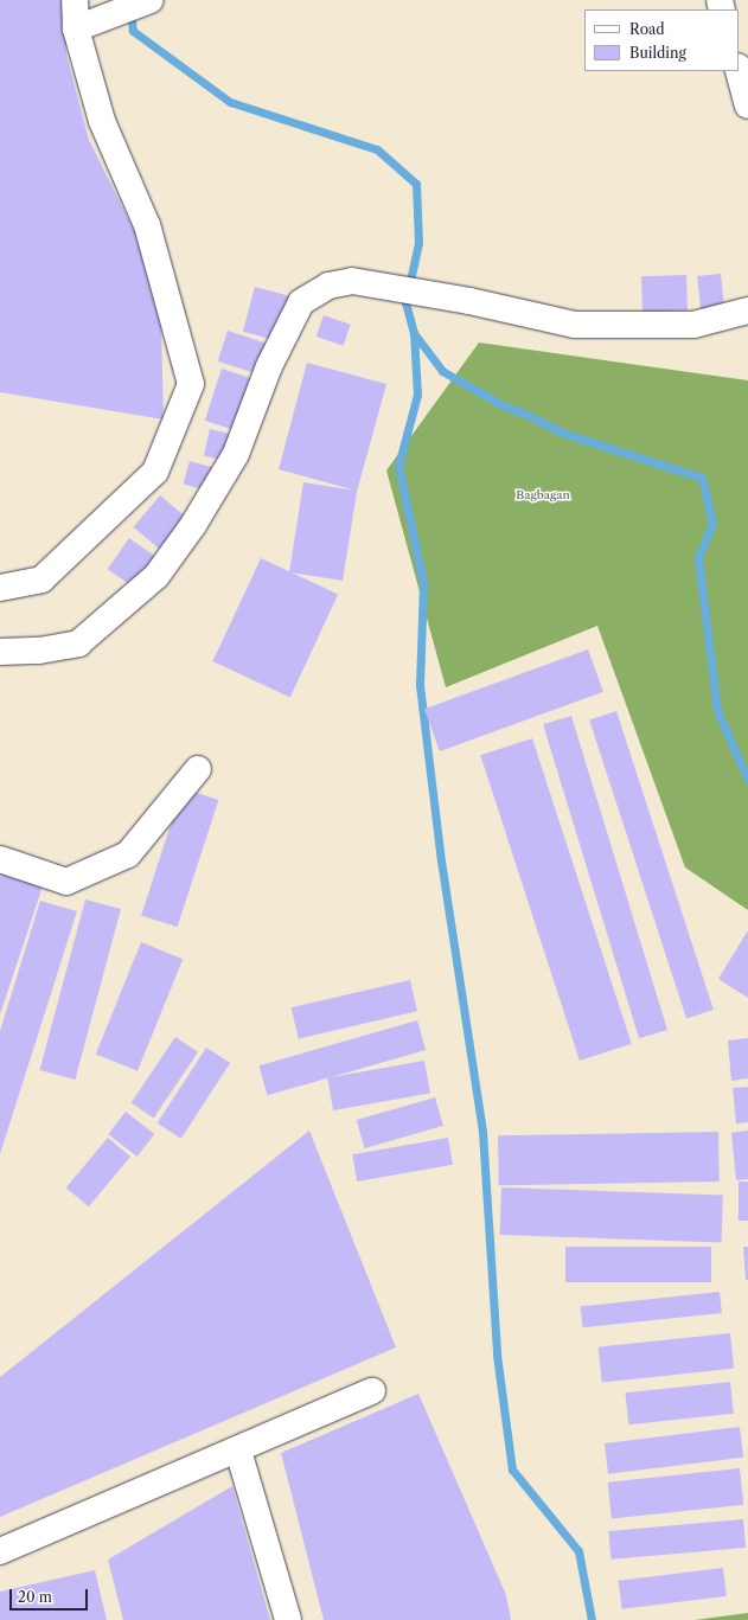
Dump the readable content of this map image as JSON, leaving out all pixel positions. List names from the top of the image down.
{
  "parks": ["Bagbagan"],
  "legend": ["Road", "Building"],
  "scale_bar": "20 m"
}
